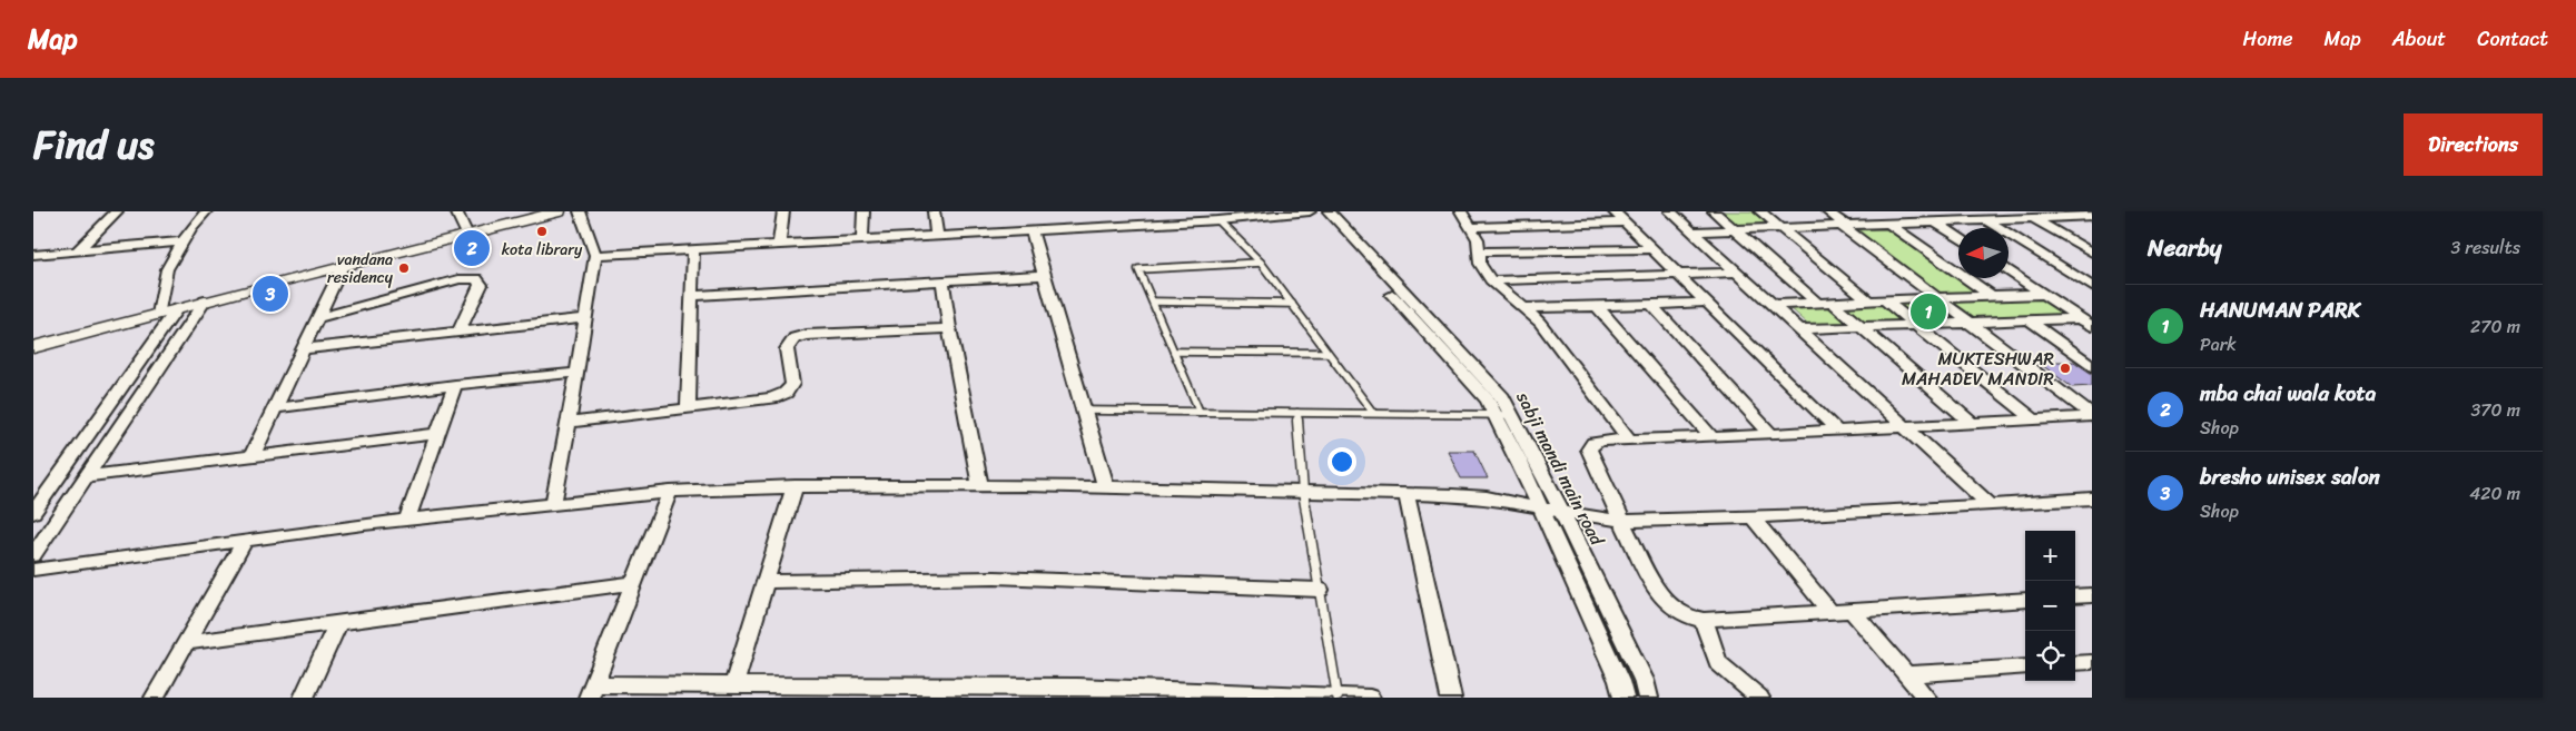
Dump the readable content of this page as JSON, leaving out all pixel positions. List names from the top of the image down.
{
  "streets": {
    "street": ["sabji mandi main road"]
  },
  "places": ["kota library", "vandana residency", "MUKTESHWAR MAHADEV MANDIR"],
  "north": "left",
  "page": {
    "header": "Map",
    "nav": [
      "Home",
      "Map",
      "About",
      "Contact"
    ],
    "title": "Find us",
    "buttons": "Directions",
    "heading": ["Nearby", "3 results"],
    "pins": ["2", "3", "1"],
    "list": [
      {
        "mark": "1",
        "name": "HANUMAN PARK",
        "note": "Park",
        "value": "270 m"
      },
      {
        "mark": "2",
        "name": "mba chai wala kota",
        "note": "Shop",
        "value": "370 m"
      },
      {
        "mark": "3",
        "name": "bresho unisex salon",
        "note": "Shop",
        "value": "420 m"
      }
    ],
    "map_buttons": ["+", "−"]
  }
}
